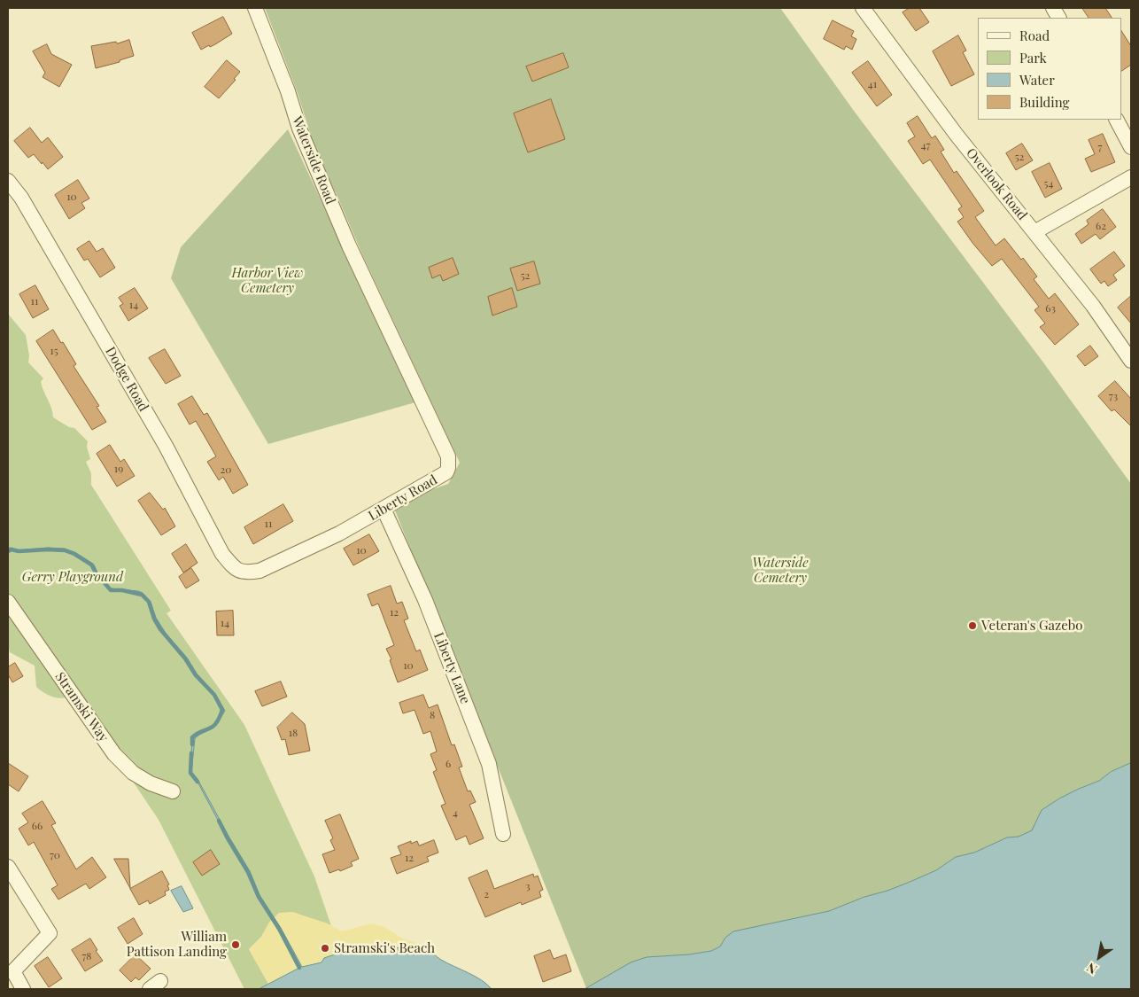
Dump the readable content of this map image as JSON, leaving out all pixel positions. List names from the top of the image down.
{
  "streets": {
    "street": [
      "Waterside Road",
      "Overlook Road",
      "Dodge Road",
      "Liberty Road",
      "Liberty Lane",
      "Stramski Way"
    ]
  },
  "crossings": [
    ["Waterside Road", "Liberty Road"],
    ["Dodge Road", "Liberty Road"],
    ["Liberty Road", "Liberty Lane"]
  ],
  "parks": ["Harbor View Cemetery", "Waterside Cemetery", "Gerry Playground"],
  "places": ["Veteran's Gazebo", "William Pattison Landing", "Stramski's Beach"],
  "house_numbers": [
    "41",
    "47",
    "7",
    "52",
    "54",
    "10",
    "62",
    "52",
    "11",
    "14",
    "63",
    "15",
    "73",
    "19",
    "20",
    "11",
    "10",
    "12",
    "14",
    "10",
    "8",
    "18",
    "6",
    "4",
    "66",
    "70",
    "12",
    "3",
    "2",
    "78"
  ],
  "legend": [
    "Road",
    "Park",
    "Water",
    "Building"
  ],
  "north": "bottom left"
}
